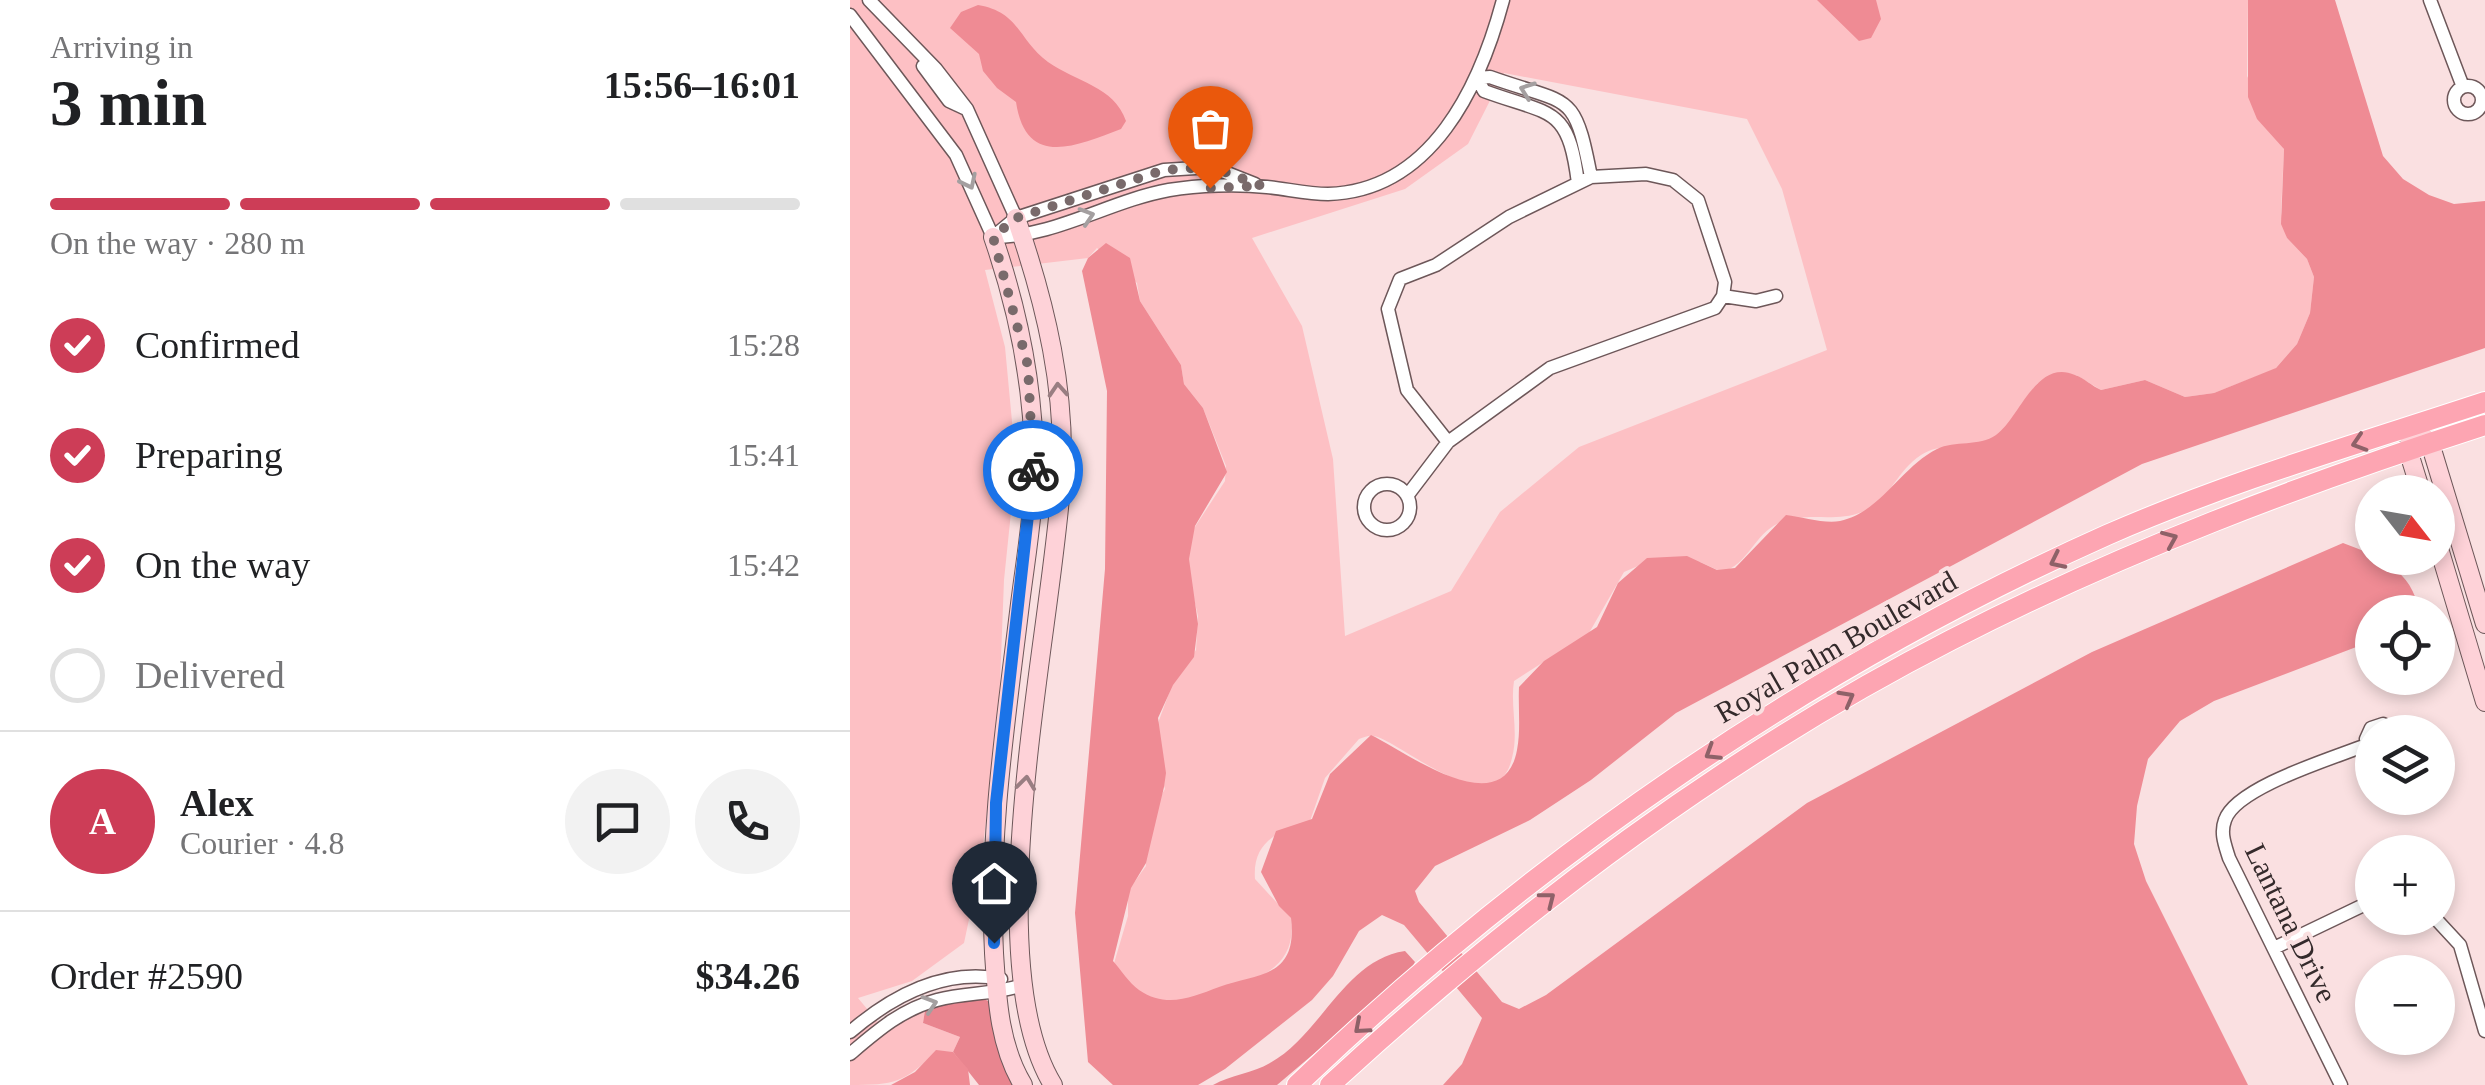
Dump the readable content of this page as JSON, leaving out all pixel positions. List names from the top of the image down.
{
  "streets": {
    "main road": ["Royal Palm Boulevard"],
    "street": ["Lantana Drive"]
  },
  "north": "bottom right",
  "page": {
    "heading": ["3 min", "Arriving in", "15:56–16:01"],
    "panel": [
      "Alex",
      "Courier · 4.8",
      "Order #2590",
      "$34.26"
    ],
    "bar": "On the way · 280 m",
    "list": [
      ["Confirmed", "15:28"],
      ["Preparing", "15:41"],
      ["On the way", "15:42"],
      "Delivered"
    ],
    "map_buttons": ["+", "−"],
    "round": "A"
  }
}
